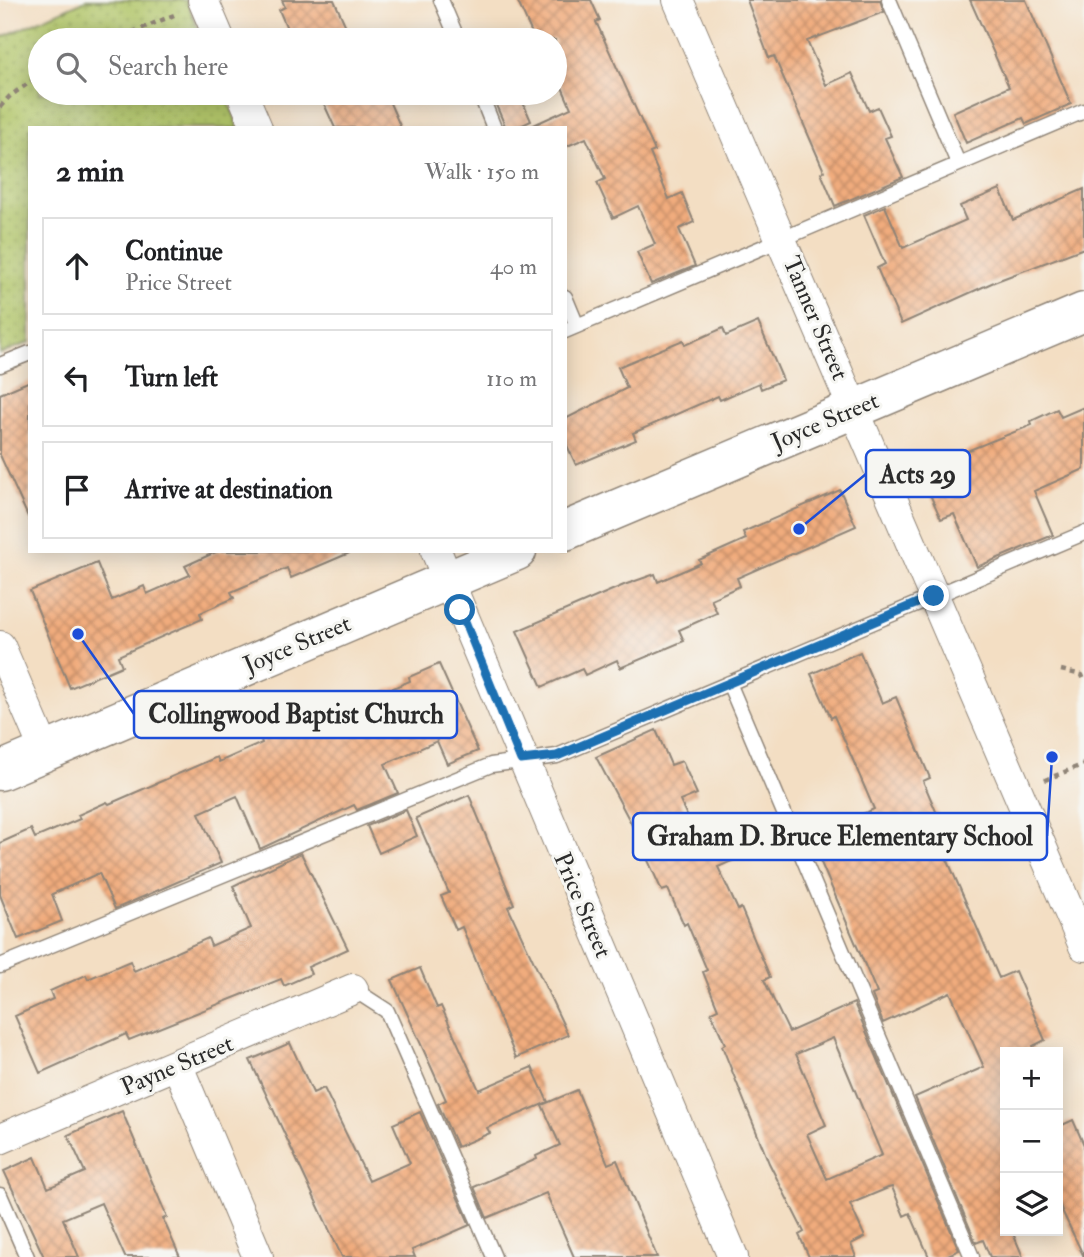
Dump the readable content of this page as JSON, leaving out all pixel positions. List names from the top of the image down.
{
  "streets": {
    "main road": ["Joyce Street"],
    "street": ["Tanner Street", "Price Street", "Payne Street"]
  },
  "crossings": [
    ["Tanner Street", "Joyce Street"],
    ["Joyce Street", "Price Street"]
  ],
  "places": ["Acts 29", "Collingwood Baptist Church", "Graham D. Bruce Elementary School"],
  "page": {
    "search": "Search here",
    "heading": ["2 min", "Walk · 150 m"],
    "list": [
      ["Continue", "Price Street", "40 m"],
      ["Turn left", "110 m"],
      "Arrive at destination"
    ],
    "map_buttons": ["+", "−"]
  }
}
